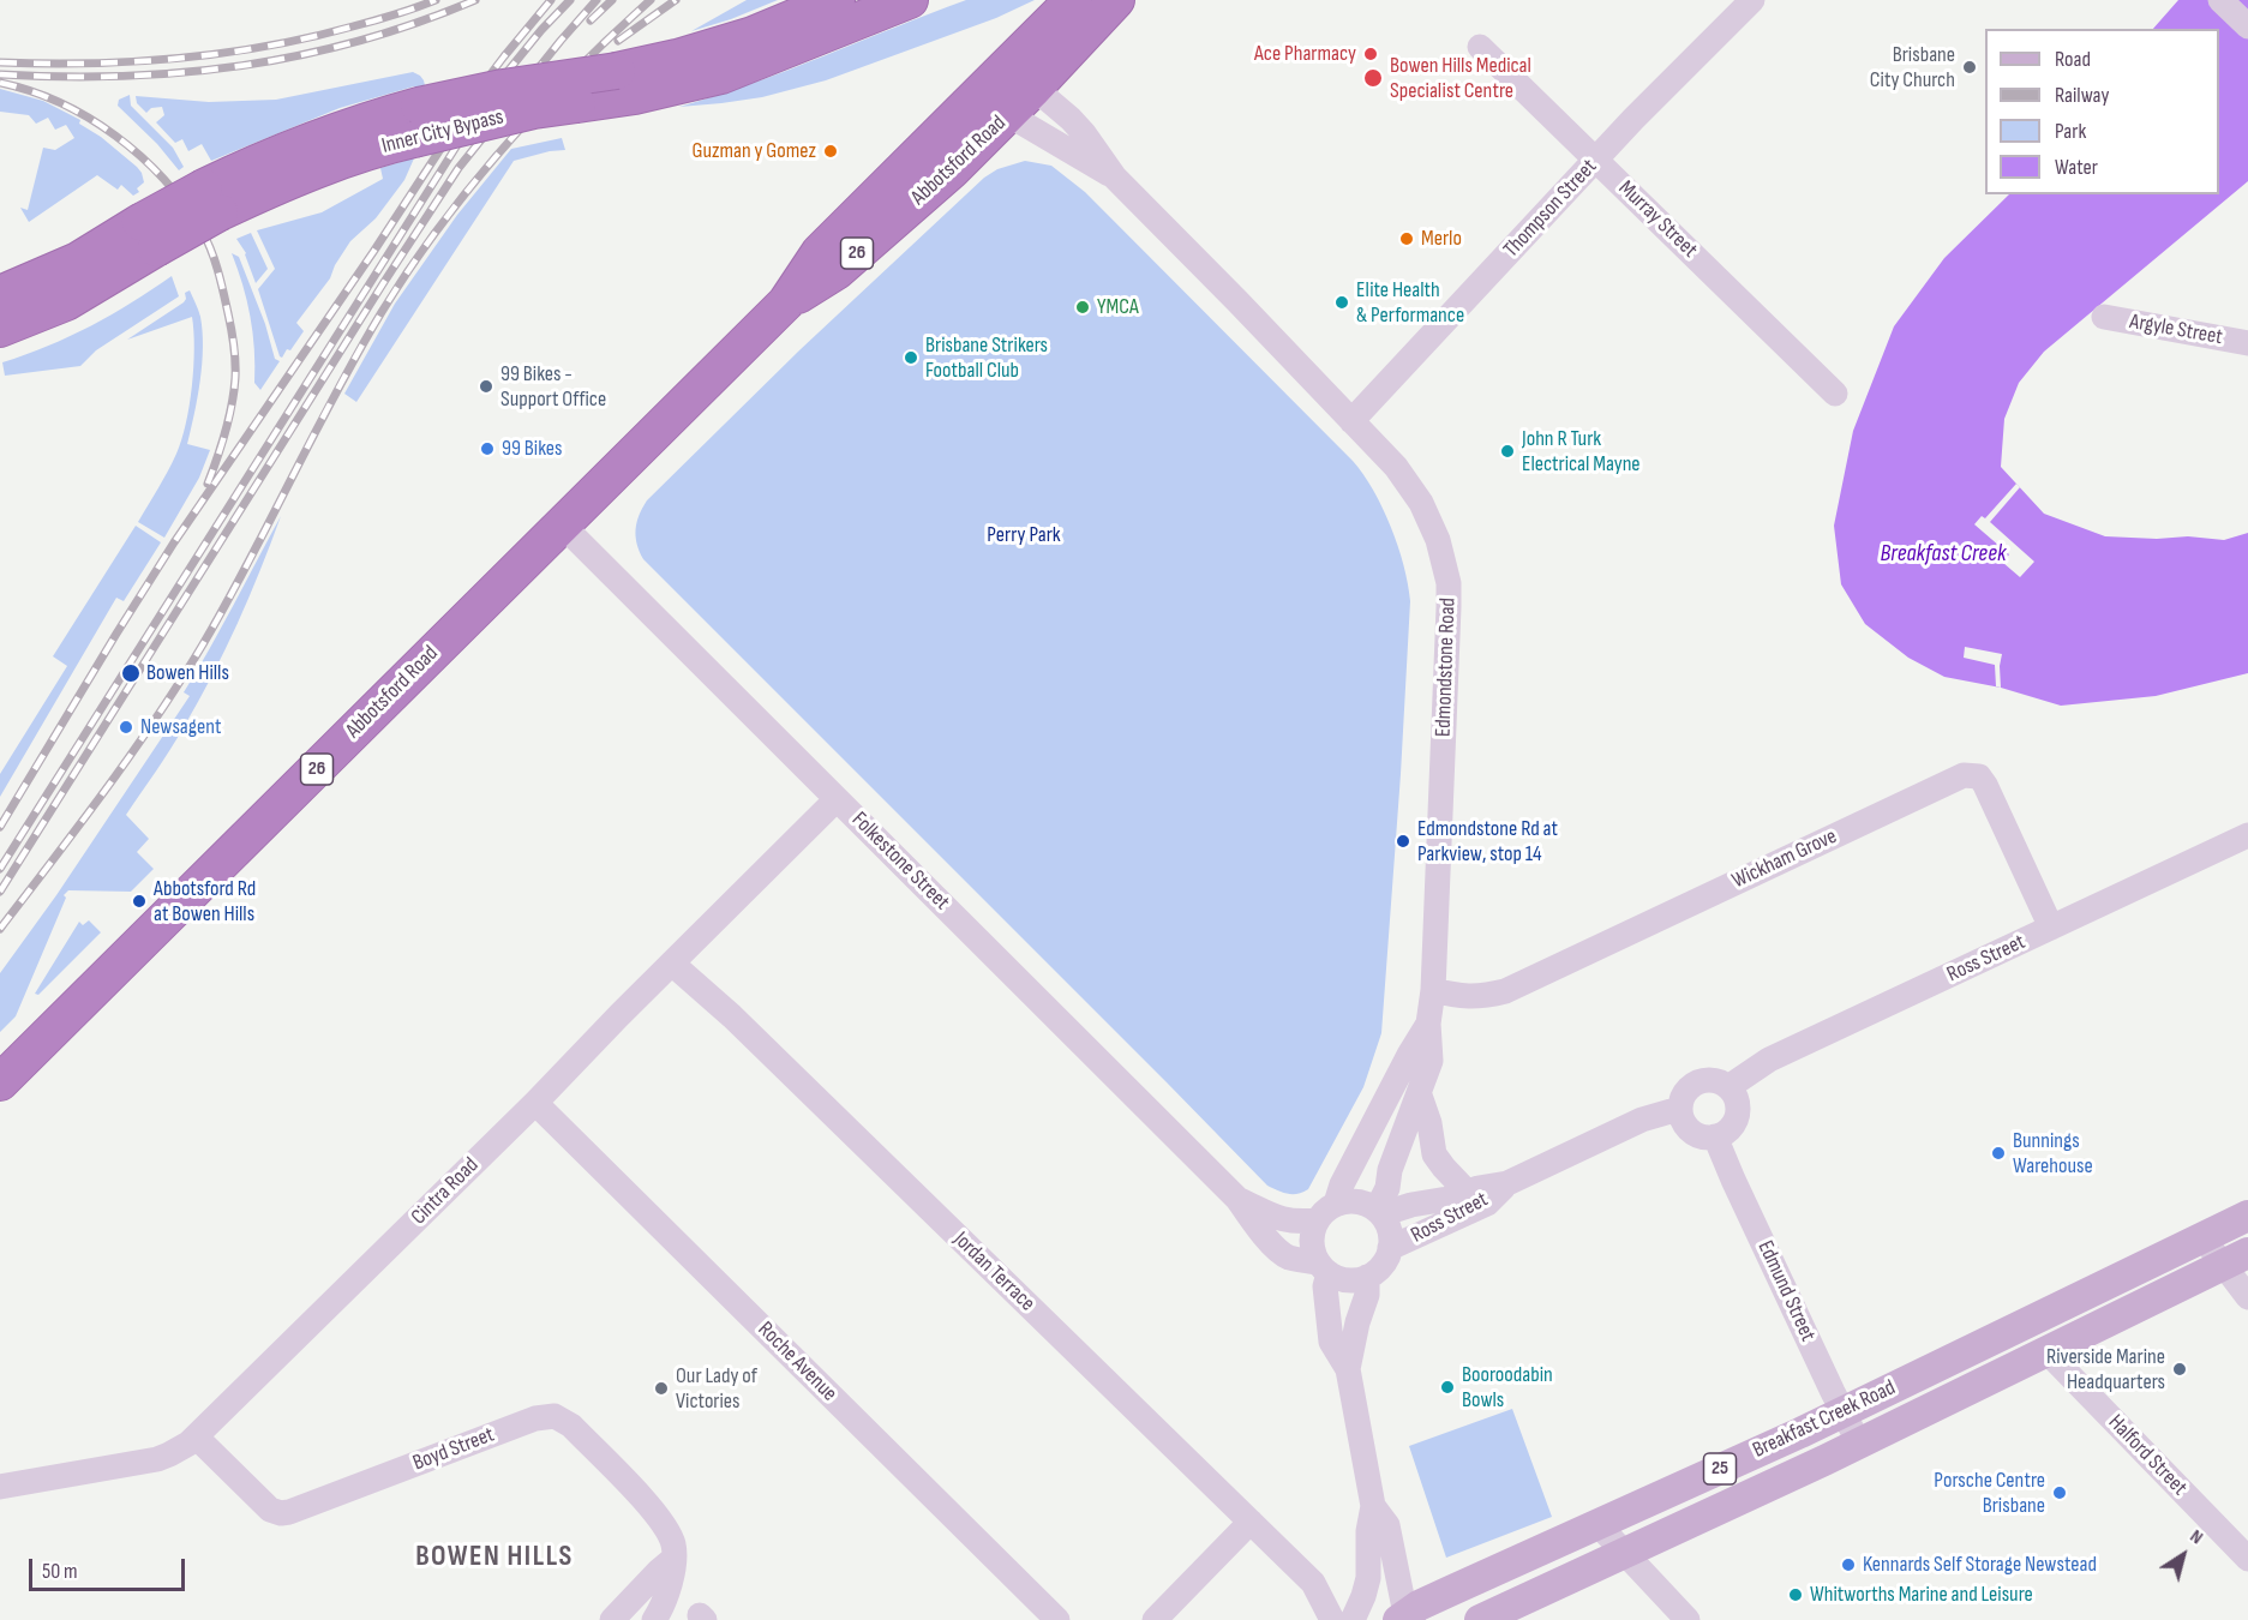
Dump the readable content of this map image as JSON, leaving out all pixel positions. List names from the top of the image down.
{
  "streets": {
    "highway": ["Inner City Bypass", "Abbotsford Road", "26"],
    "main road": ["Breakfast Creek Road", "25"],
    "street": [
      "Thompson Street",
      "Murray Street",
      "Argyle Street",
      "Edmondstone Road",
      "Wickham Grove",
      "Folkestone Street",
      "Ross Street",
      "Cintra Road",
      "Jordan Terrace",
      "Edmund Street",
      "Roche Avenue",
      "Boyd Street",
      "Halford Street"
    ]
  },
  "crossings": [
    ["Abbotsford Road", "Edmondstone Road"],
    ["Abbotsford Road", "Folkestone Street"],
    ["Thompson Street", "Murray Street"],
    ["Thompson Street", "Edmondstone Road"],
    ["Edmondstone Road", "Wickham Grove"],
    ["Edmondstone Road", "Folkestone Street"],
    ["Edmondstone Road", "Ross Street"],
    ["Wickham Grove", "Ross Street"],
    ["Folkestone Street", "Ross Street"],
    ["Folkestone Street", "Cintra Road"],
    ["Ross Street", "Edmund Street"],
    ["Cintra Road", "Jordan Terrace"],
    ["Cintra Road", "Roche Avenue"],
    ["Cintra Road", "Boyd Street"],
    ["Edmund Street", "Breakfast Creek Road"],
    ["Breakfast Creek Road", "Halford Street"]
  ],
  "districts": ["BOWEN HILLS"],
  "water": ["Breakfast Creek"],
  "parks": ["Perry Park"],
  "places": [
    "Ace Pharmacy",
    "Brisbane City Church",
    "Bowen Hills Medical Specialist Centre",
    "Guzman y Gomez",
    "Merlo",
    "Elite Health & Performance",
    "YMCA",
    "Brisbane Strikers Football Club",
    "99 Bikes - Support Office",
    "99 Bikes",
    "John R Turk Electrical Mayne",
    "Bowen Hills",
    "Newsagent",
    "Edmondstone Rd at Parkview, stop 14",
    "Abbotsford Rd at Bowen Hills",
    "Bunnings Warehouse",
    "Riverside Marine Headquarters",
    "Booroodabin Bowls",
    "Our Lady of Victories",
    "Porsche Centre Brisbane",
    "Kennards Self Storage Newstead",
    "Whitworths Marine and Leisure"
  ],
  "legend": [
    "Road",
    "Railway",
    "Park",
    "Water"
  ],
  "scale_bar": "50 m",
  "north": "top right"
}
